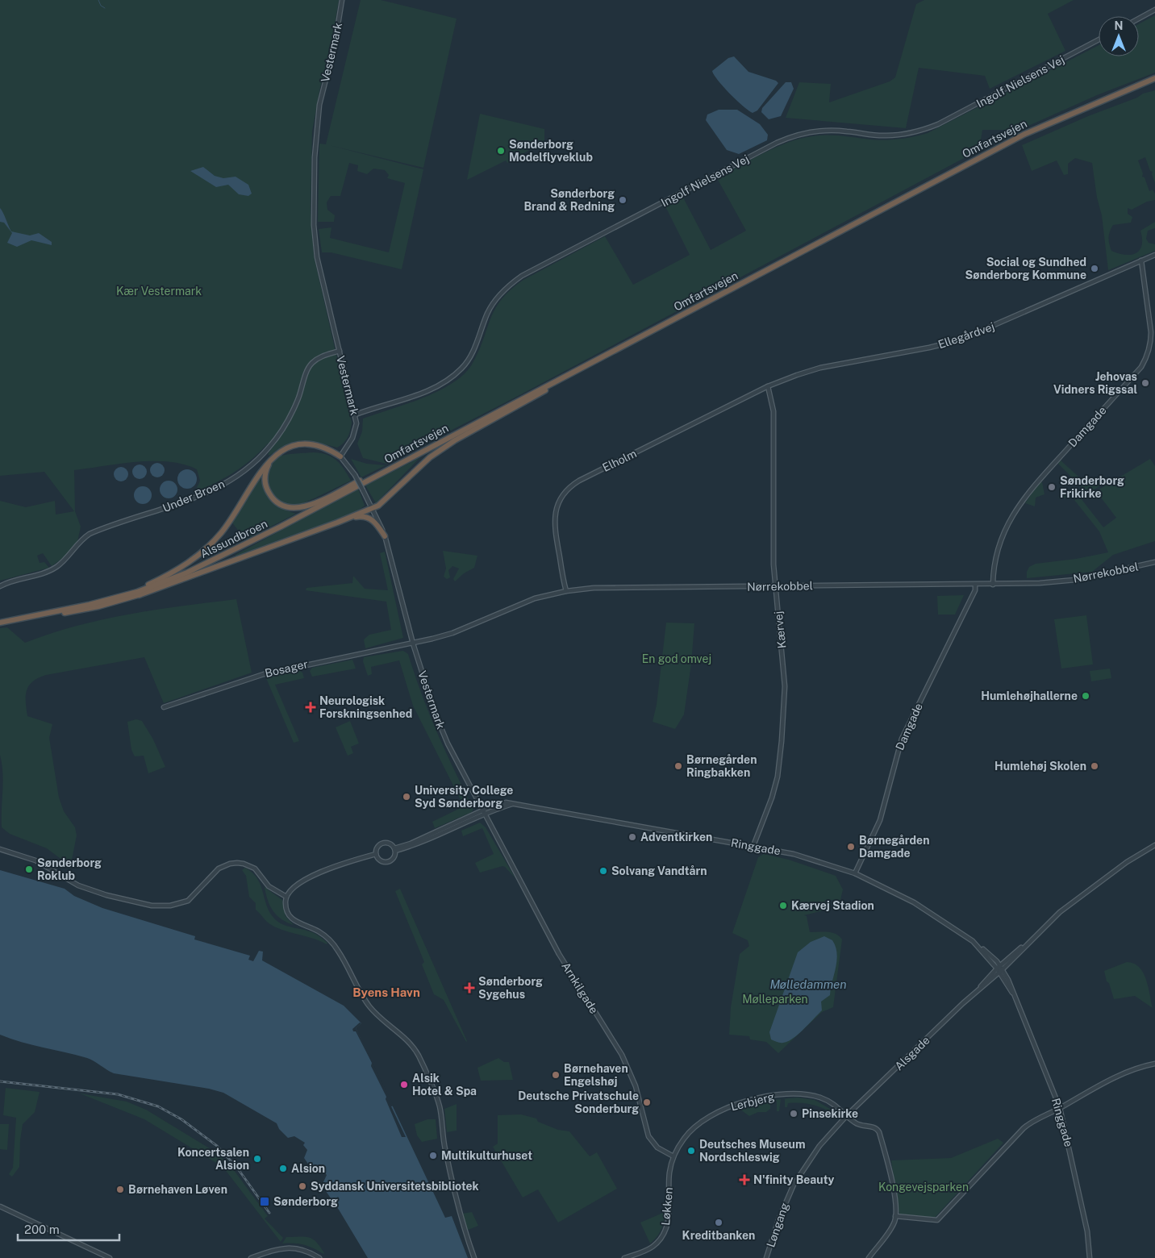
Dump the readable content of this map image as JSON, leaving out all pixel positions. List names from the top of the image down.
{
  "streets": {
    "highway": ["Omfartsvejen", "Alssundbroen"],
    "street": [
      "Vestermark",
      "Ingolf Nielsens Vej",
      "Ellegårdvej",
      "Damgade",
      "Elholm",
      "Under Broen",
      "Nørrekobbel",
      "Kærvej",
      "Bosager",
      "Ringgade",
      "Arnkilgade",
      "Alsgade",
      "Lerbjerg",
      "Løkken",
      "Løngang"
    ]
  },
  "crossings": [
    ["Vestermark", "Ingolf Nielsens Vej"],
    ["Vestermark", "Under Broen"],
    ["Vestermark", "Nørrekobbel"],
    ["Vestermark", "Bosager"],
    ["Vestermark", "Ringgade"],
    ["Vestermark", "Arnkilgade"],
    ["Omfartsvejen", "Alssundbroen"],
    ["Ellegårdvej", "Damgade"],
    ["Ellegårdvej", "Elholm"],
    ["Ellegårdvej", "Kærvej"],
    ["Damgade", "Nørrekobbel"],
    ["Damgade", "Ringgade"],
    ["Elholm", "Nørrekobbel"],
    ["Elholm", "Kærvej"],
    ["Nørrekobbel", "Kærvej"],
    ["Nørrekobbel", "Bosager"],
    ["Kærvej", "Ringgade"],
    ["Ringgade", "Arnkilgade"],
    ["Ringgade", "Alsgade"],
    ["Arnkilgade", "Lerbjerg"],
    ["Arnkilgade", "Løkken"],
    ["Alsgade", "Lerbjerg"],
    ["Alsgade", "Løngang"],
    ["Lerbjerg", "Løkken"],
    ["Lerbjerg", "Løngang"]
  ],
  "districts": ["Byens Havn"],
  "water": ["Mølledammen"],
  "parks": [
    "Kær Vestermark",
    "En god omvej",
    "Mølleparken",
    "Kongevejsparken"
  ],
  "places": {
    "other": [
      "Sønderborg Modelflyveklub",
      "Sønderborg Brand & Redning",
      "Social og Sundhed Sønderborg Kommune",
      "Jehovas Vidners Rigssal",
      "Sønderborg Frikirke",
      "Humlehøjhallerne",
      "Børnegården Ringbakken",
      "Humlehøj Skolen",
      "University College Syd Sønderborg",
      "Adventkirken",
      "Børnegården Damgade",
      "Sønderborg Roklub",
      "Solvang Vandtårn",
      "Kærvej Stadion",
      "Børnehaven Engelshøj",
      "Alsik Hotel & Spa",
      "Deutsche Privatschule Sonderburg",
      "Pinsekirke",
      "Deutsches Museum Nordschleswig",
      "Multikulturhuset",
      "Koncertsalen Alsion",
      "Alsion",
      "Syddansk Universitetsbibliotek",
      "Børnehaven Løven",
      "Kreditbanken"
    ],
    "health": ["Neurologisk Forskningsenhed", "Sønderborg Sygehus", "N'finity Beauty"],
    "transit": ["Sønderborg"]
  },
  "scale_bar": "200 m",
  "north": "top"
}
